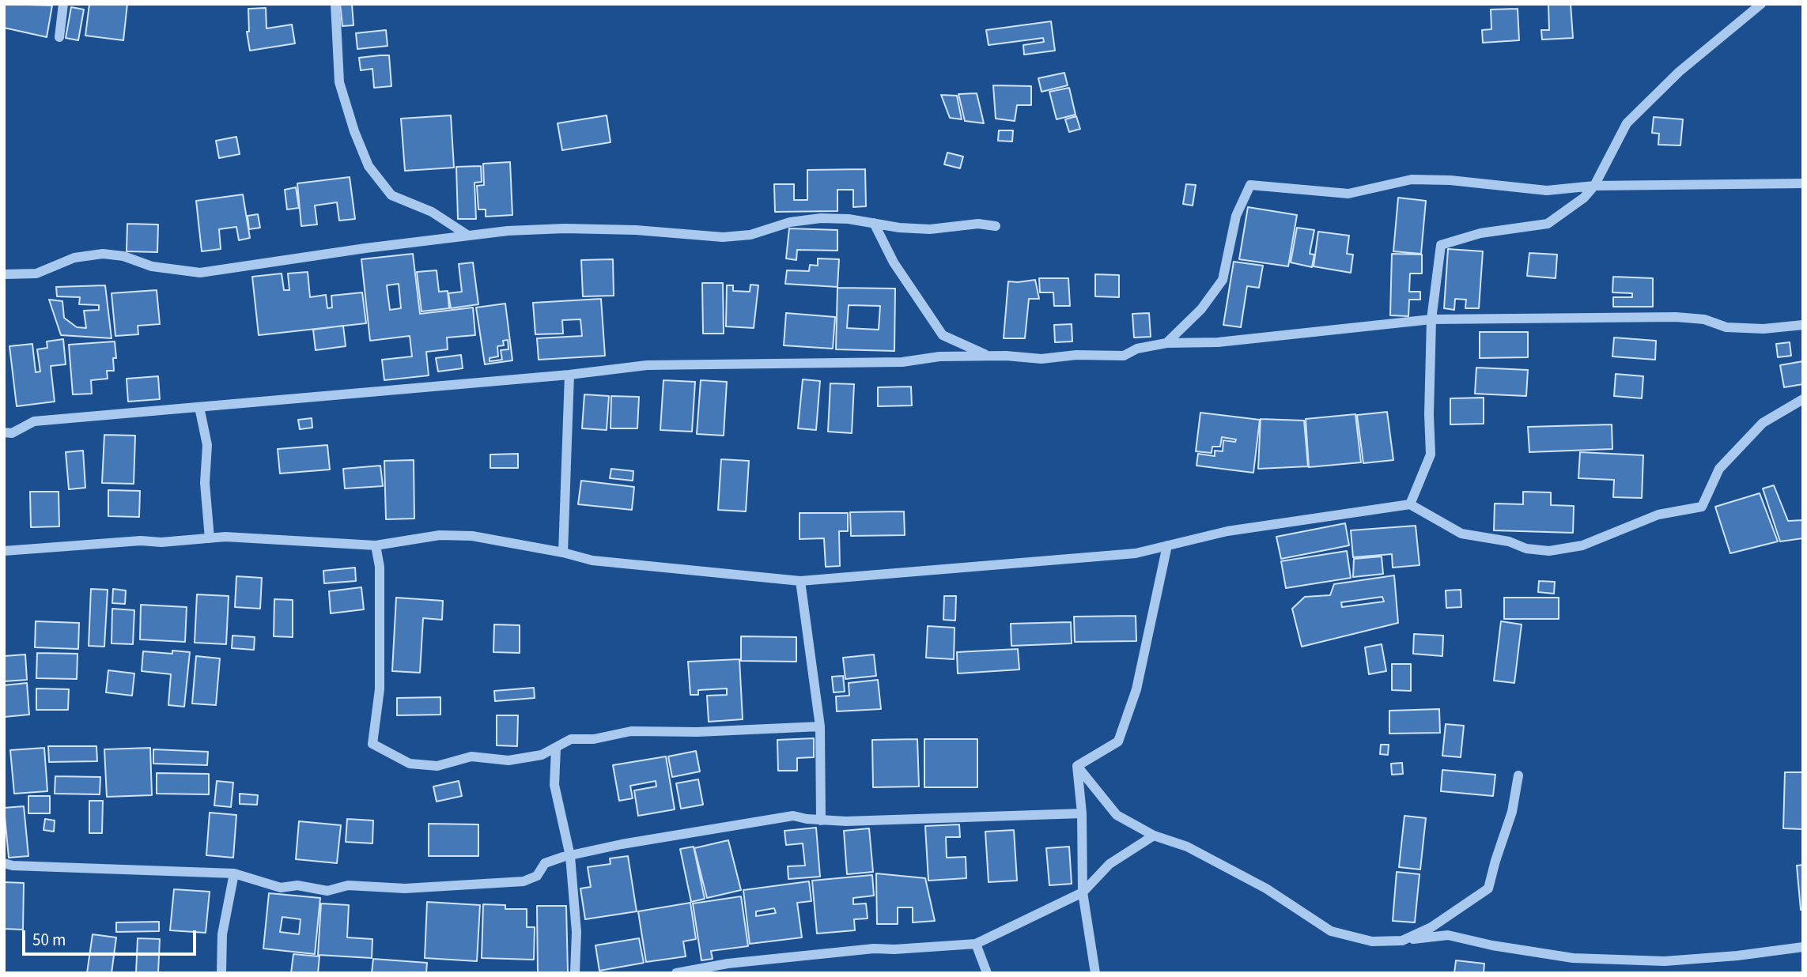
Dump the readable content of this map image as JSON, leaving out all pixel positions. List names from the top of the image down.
{
  "scale_bar": "50 m"
}
